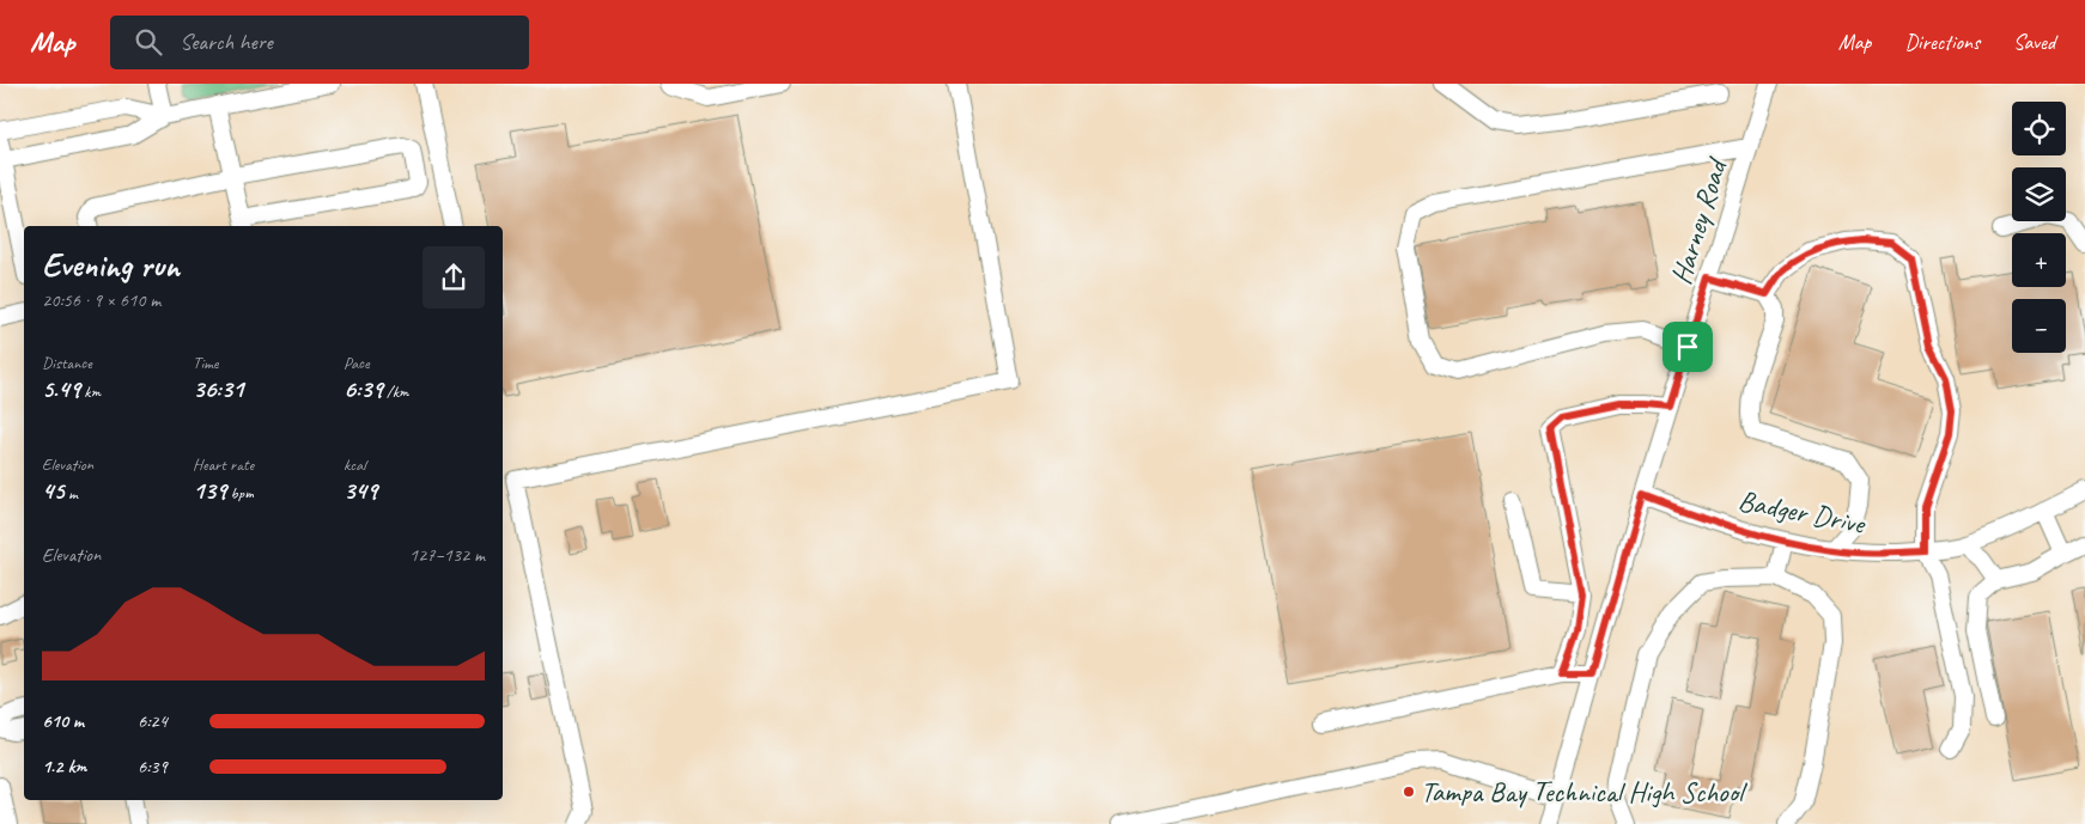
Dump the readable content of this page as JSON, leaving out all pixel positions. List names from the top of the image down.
{
  "streets": {
    "street": ["Harney Road", "Badger Drive"]
  },
  "crossings": [
    ["Harney Road", "Badger Drive"]
  ],
  "places": ["Tampa Bay Technical High School"],
  "page": {
    "header": "Map",
    "search": "Search here",
    "nav": ["Map", "Directions", "Saved"],
    "map_buttons": ["+", "−"],
    "heading": ["Evening run", "20:56 · 9 × 610 m"],
    "stats": [
      ["Distance", "5.49 km"],
      ["Time", "36:31"],
      ["Pace", "6:39 /km"],
      ["Elevation", "45 m"],
      ["Heart rate", "139 bpm"],
      ["kcal", "349"]
    ],
    "chart": ["Elevation", "127–132 m"],
    "list": [
      {
        "name": "610 m",
        "note": "6:24"
      },
      {
        "name": "1.2 km",
        "note": "6:39"
      }
    ]
  }
}
